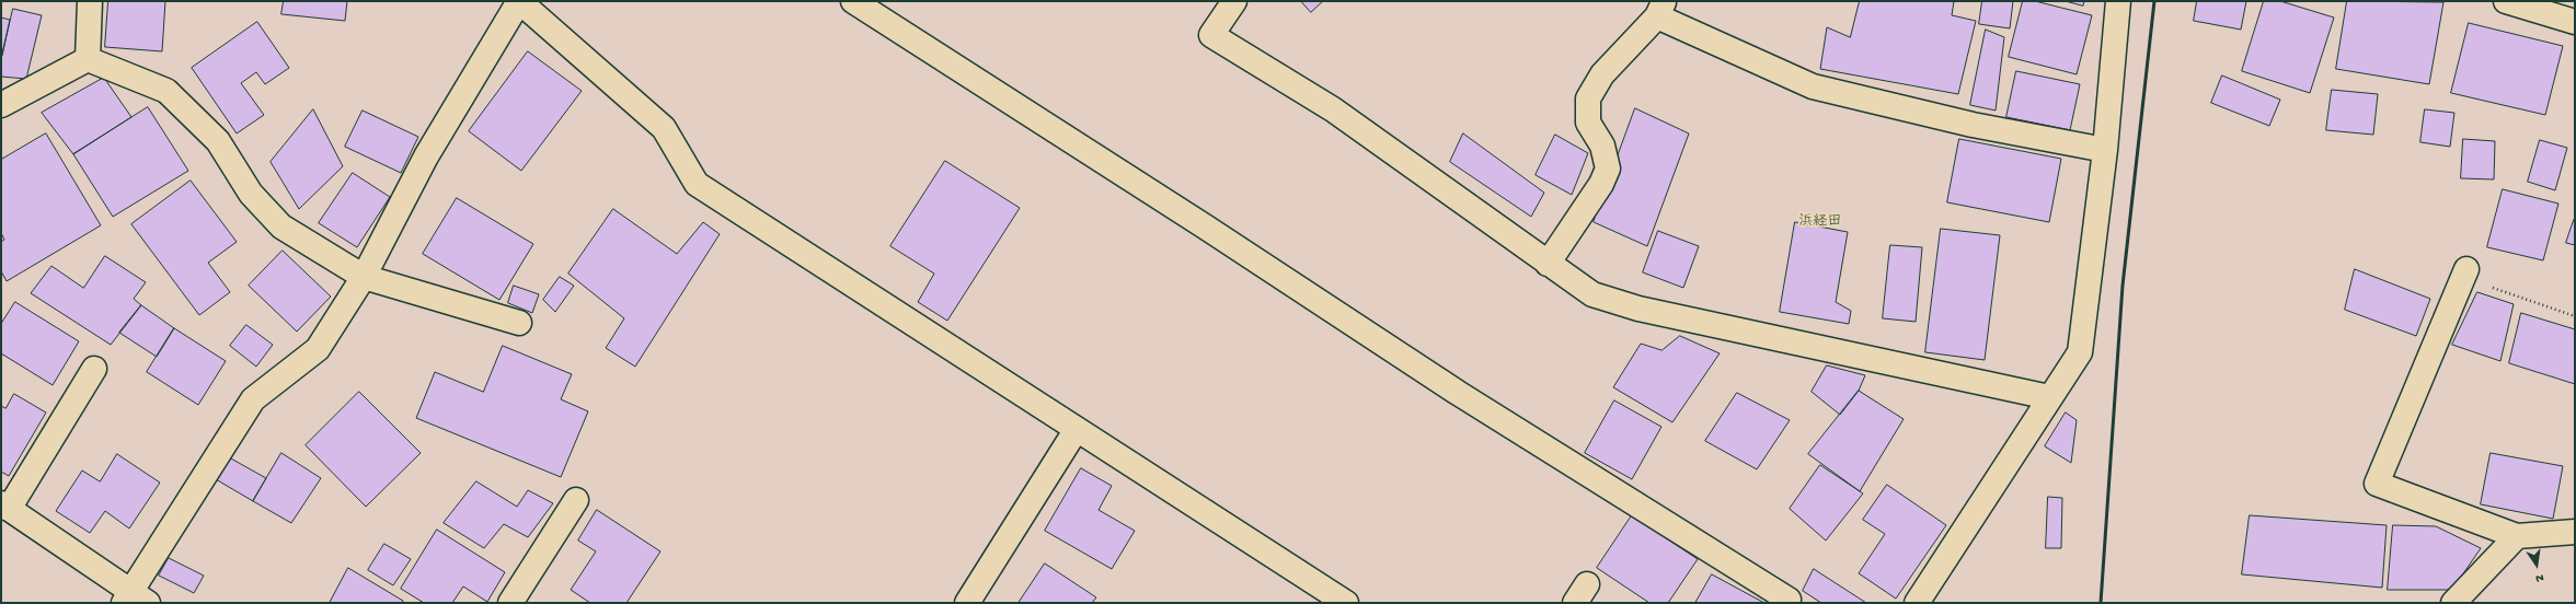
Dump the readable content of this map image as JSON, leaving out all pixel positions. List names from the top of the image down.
{
  "districts": ["浜経田"],
  "north": "bottom"
}
